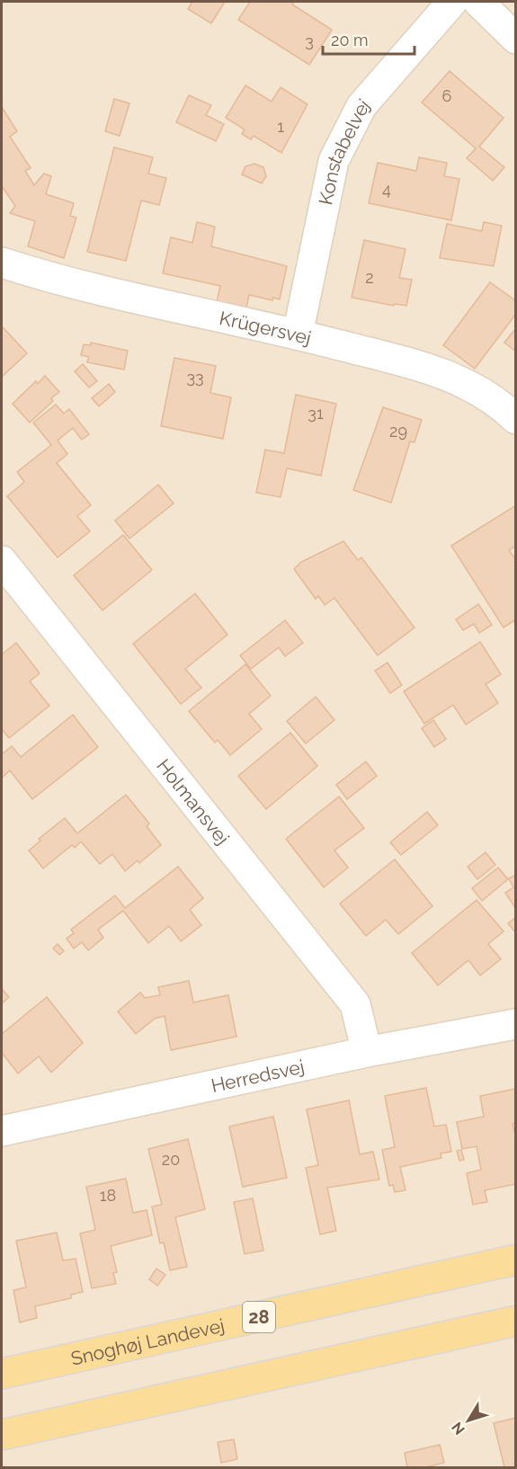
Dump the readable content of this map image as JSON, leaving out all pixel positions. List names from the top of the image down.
{
  "streets": {
    "main road": ["28", "Snoghøj Landevej"],
    "street": [
      "Konstabelvej",
      "Krügersvej",
      "Holmansvej",
      "Herredsvej"
    ]
  },
  "crossings": [
    ["Konstabelvej", "Krügersvej"],
    ["Holmansvej", "Herredsvej"]
  ],
  "house_numbers": [
    "3",
    "6",
    "1",
    "4",
    "2",
    "33",
    "31",
    "29",
    "20",
    "18"
  ],
  "scale_bar": "20 m",
  "north": "bottom left"
}
